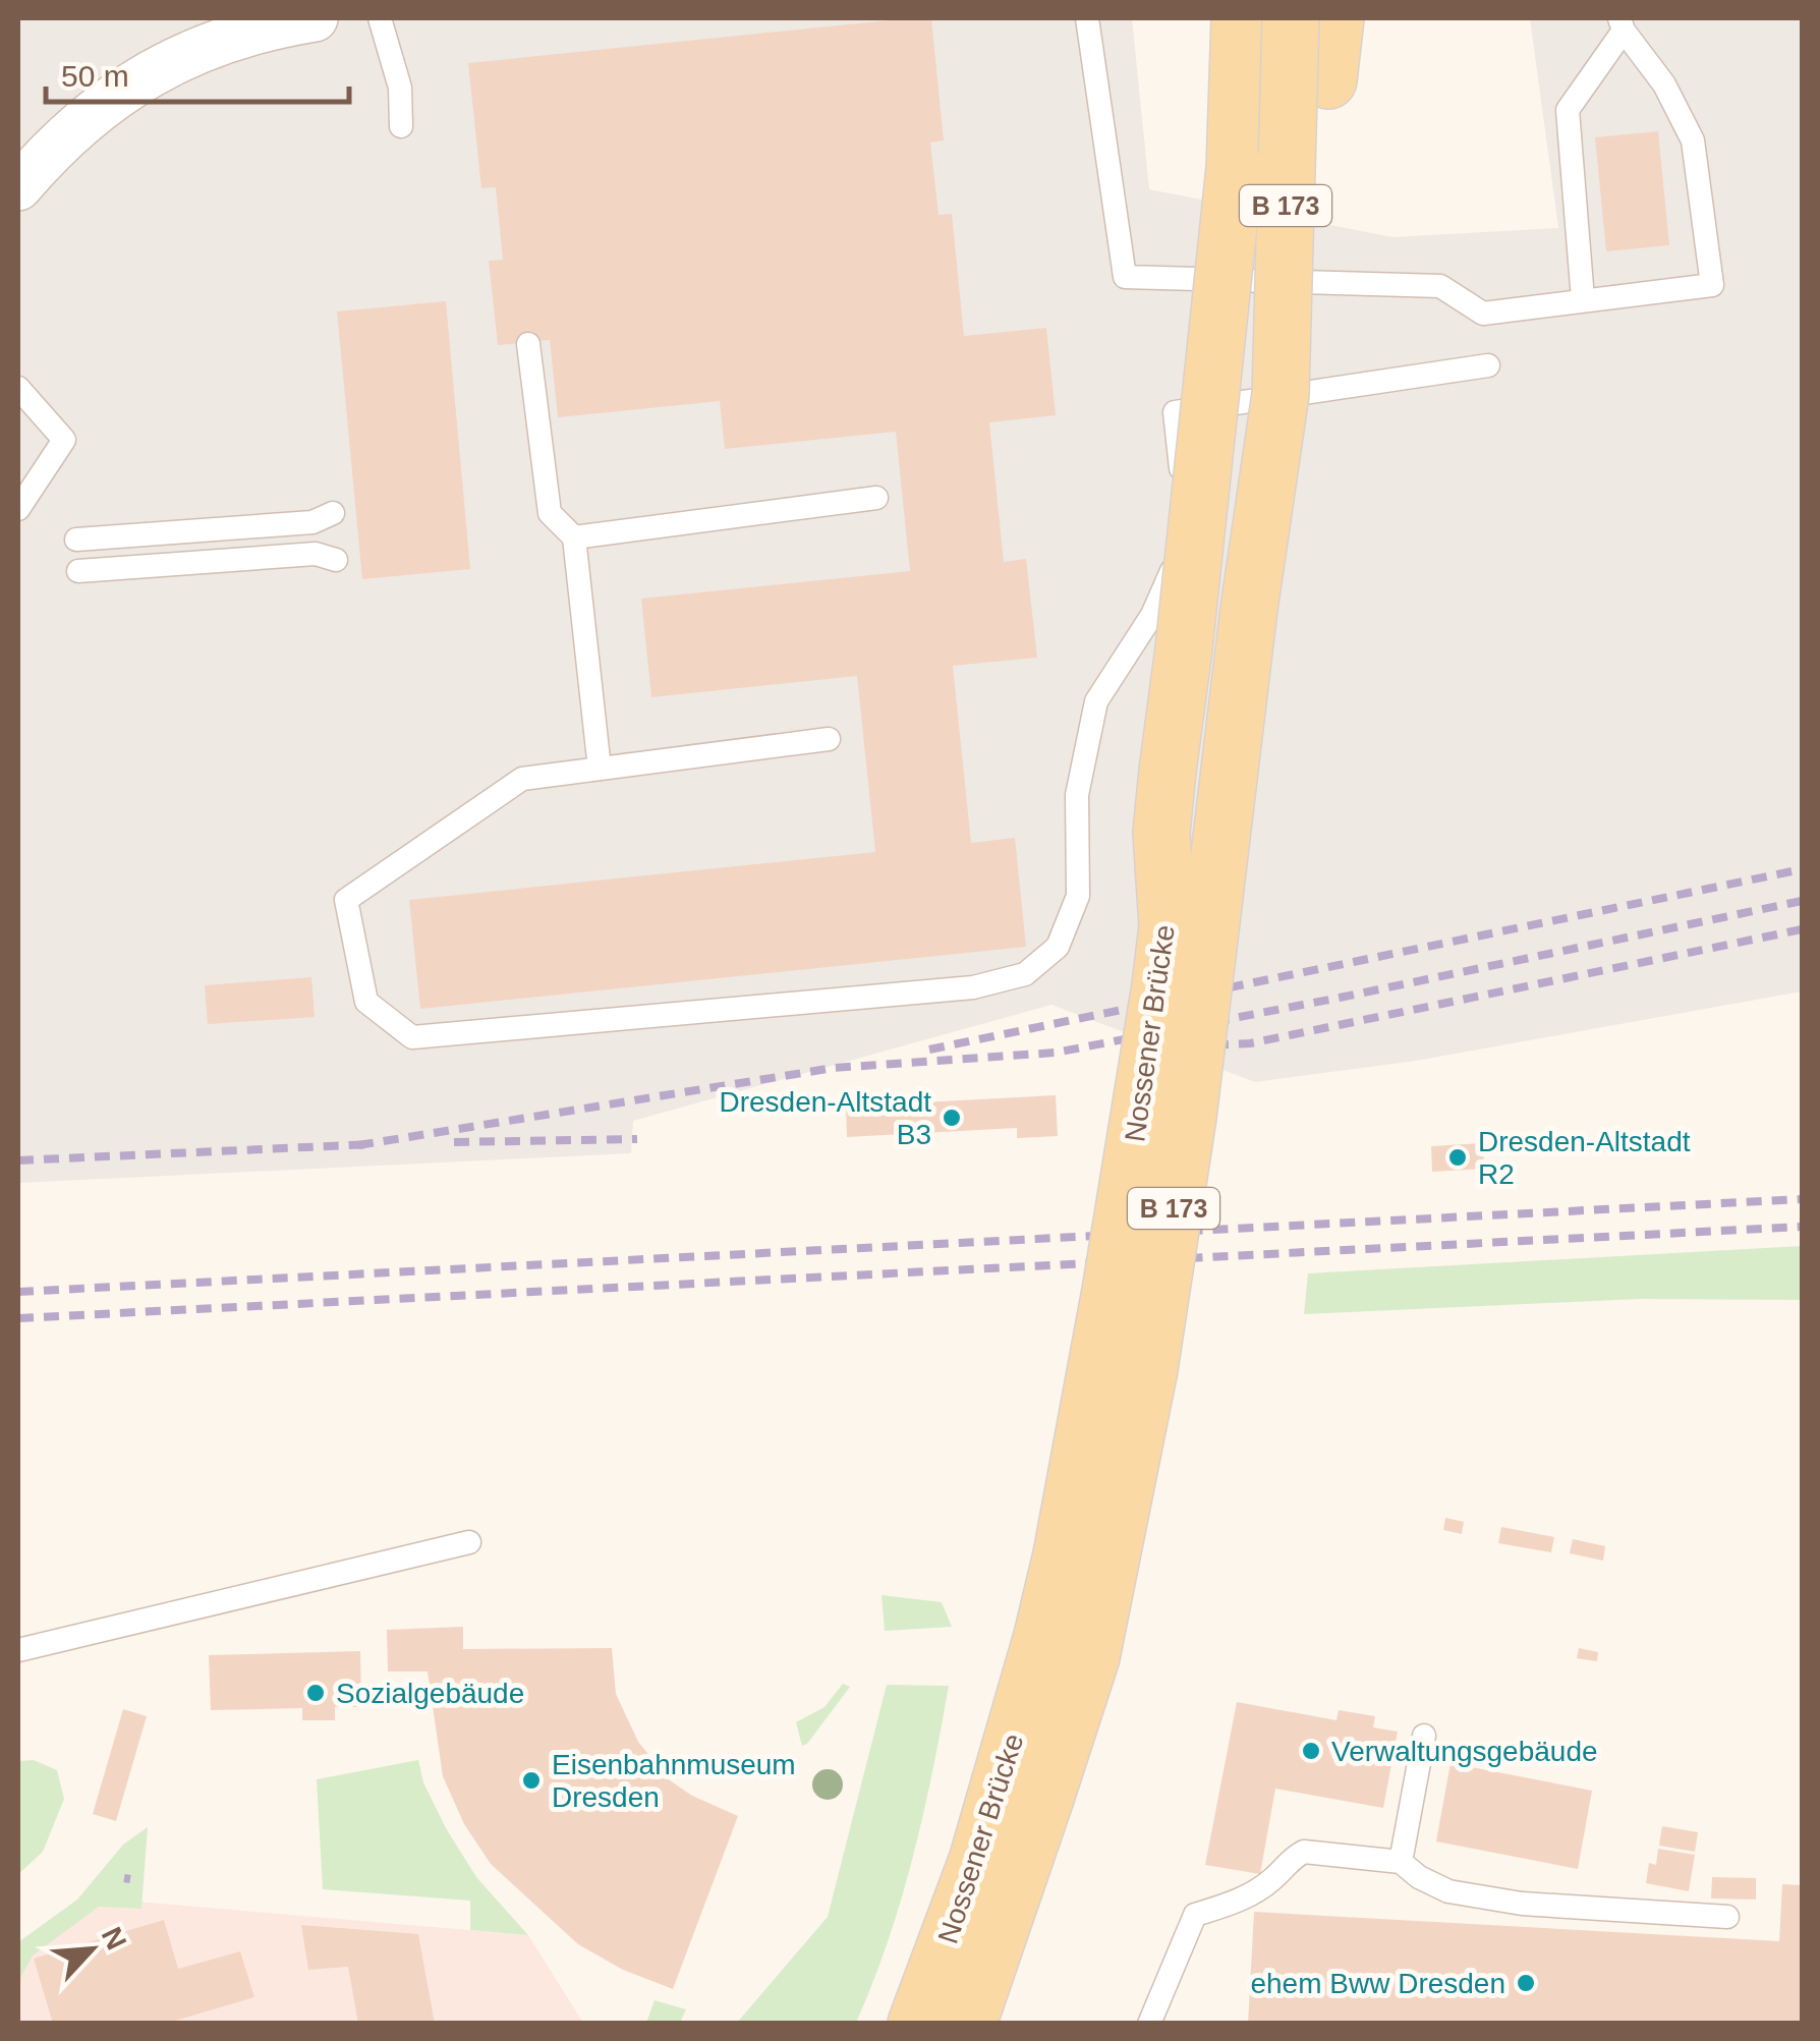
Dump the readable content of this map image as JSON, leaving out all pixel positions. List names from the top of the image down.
{
  "streets": {
    "main road": ["B 173", "Nossener Brücke"]
  },
  "places": [
    "Dresden-Altstadt B3",
    "Dresden-Altstadt R2",
    "Sozialgebäude",
    "Verwaltungsgebäude",
    "Eisenbahnmuseum Dresden",
    "ehem Bww Dresden"
  ],
  "scale_bar": "50 m",
  "north": "top right"
}
